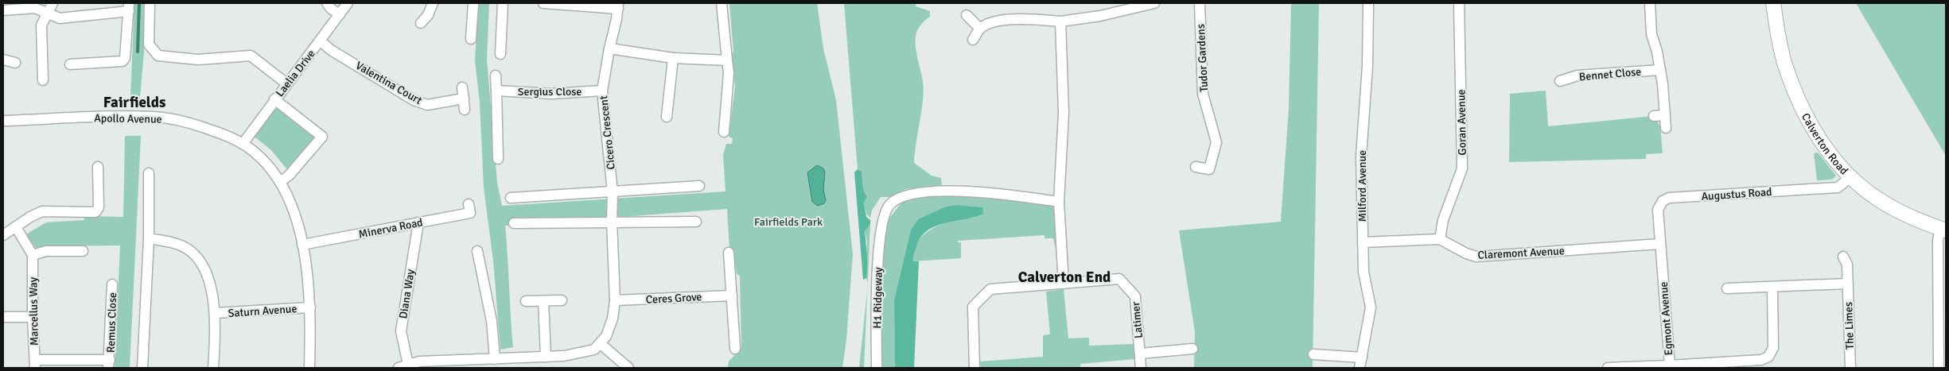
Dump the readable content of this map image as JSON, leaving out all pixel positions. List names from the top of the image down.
{
  "streets": {
    "street": [
      "Tudor Gardens",
      "Laelia Drive",
      "Bennet Close",
      "Valentina Court",
      "Sergius Close",
      "Apollo Avenue",
      "Goran Avenue",
      "Cicero Crescent",
      "Calverton Road",
      "Milford Avenue",
      "Augustus Road",
      "Minerva Road",
      "Claremont Avenue",
      "Diana Way",
      "Ceres Grove",
      "H1 Ridgeway",
      "Saturn Avenue",
      "Marcellus Way",
      "Egmont Avenue",
      "Latimer",
      "Remus Close",
      "The Limes"
    ]
  },
  "crossings": [
    ["Laelia Drive", "Valentina Court"],
    ["Laelia Drive", "Apollo Avenue"],
    ["Sergius Close", "Cicero Crescent"],
    ["Apollo Avenue", "Minerva Road"],
    ["Apollo Avenue", "Saturn Avenue"],
    ["Goran Avenue", "Claremont Avenue"],
    ["Cicero Crescent", "Ceres Grove"],
    ["Calverton Road", "Augustus Road"],
    ["Augustus Road", "Claremont Avenue"],
    ["Augustus Road", "Egmont Avenue"],
    ["Minerva Road", "Diana Way"],
    ["Claremont Avenue", "Egmont Avenue"],
    ["Marcellus Way", "Remus Close"]
  ],
  "districts": ["Fairfields", "Calverton End"],
  "parks": ["Fairfields Park"]
}
